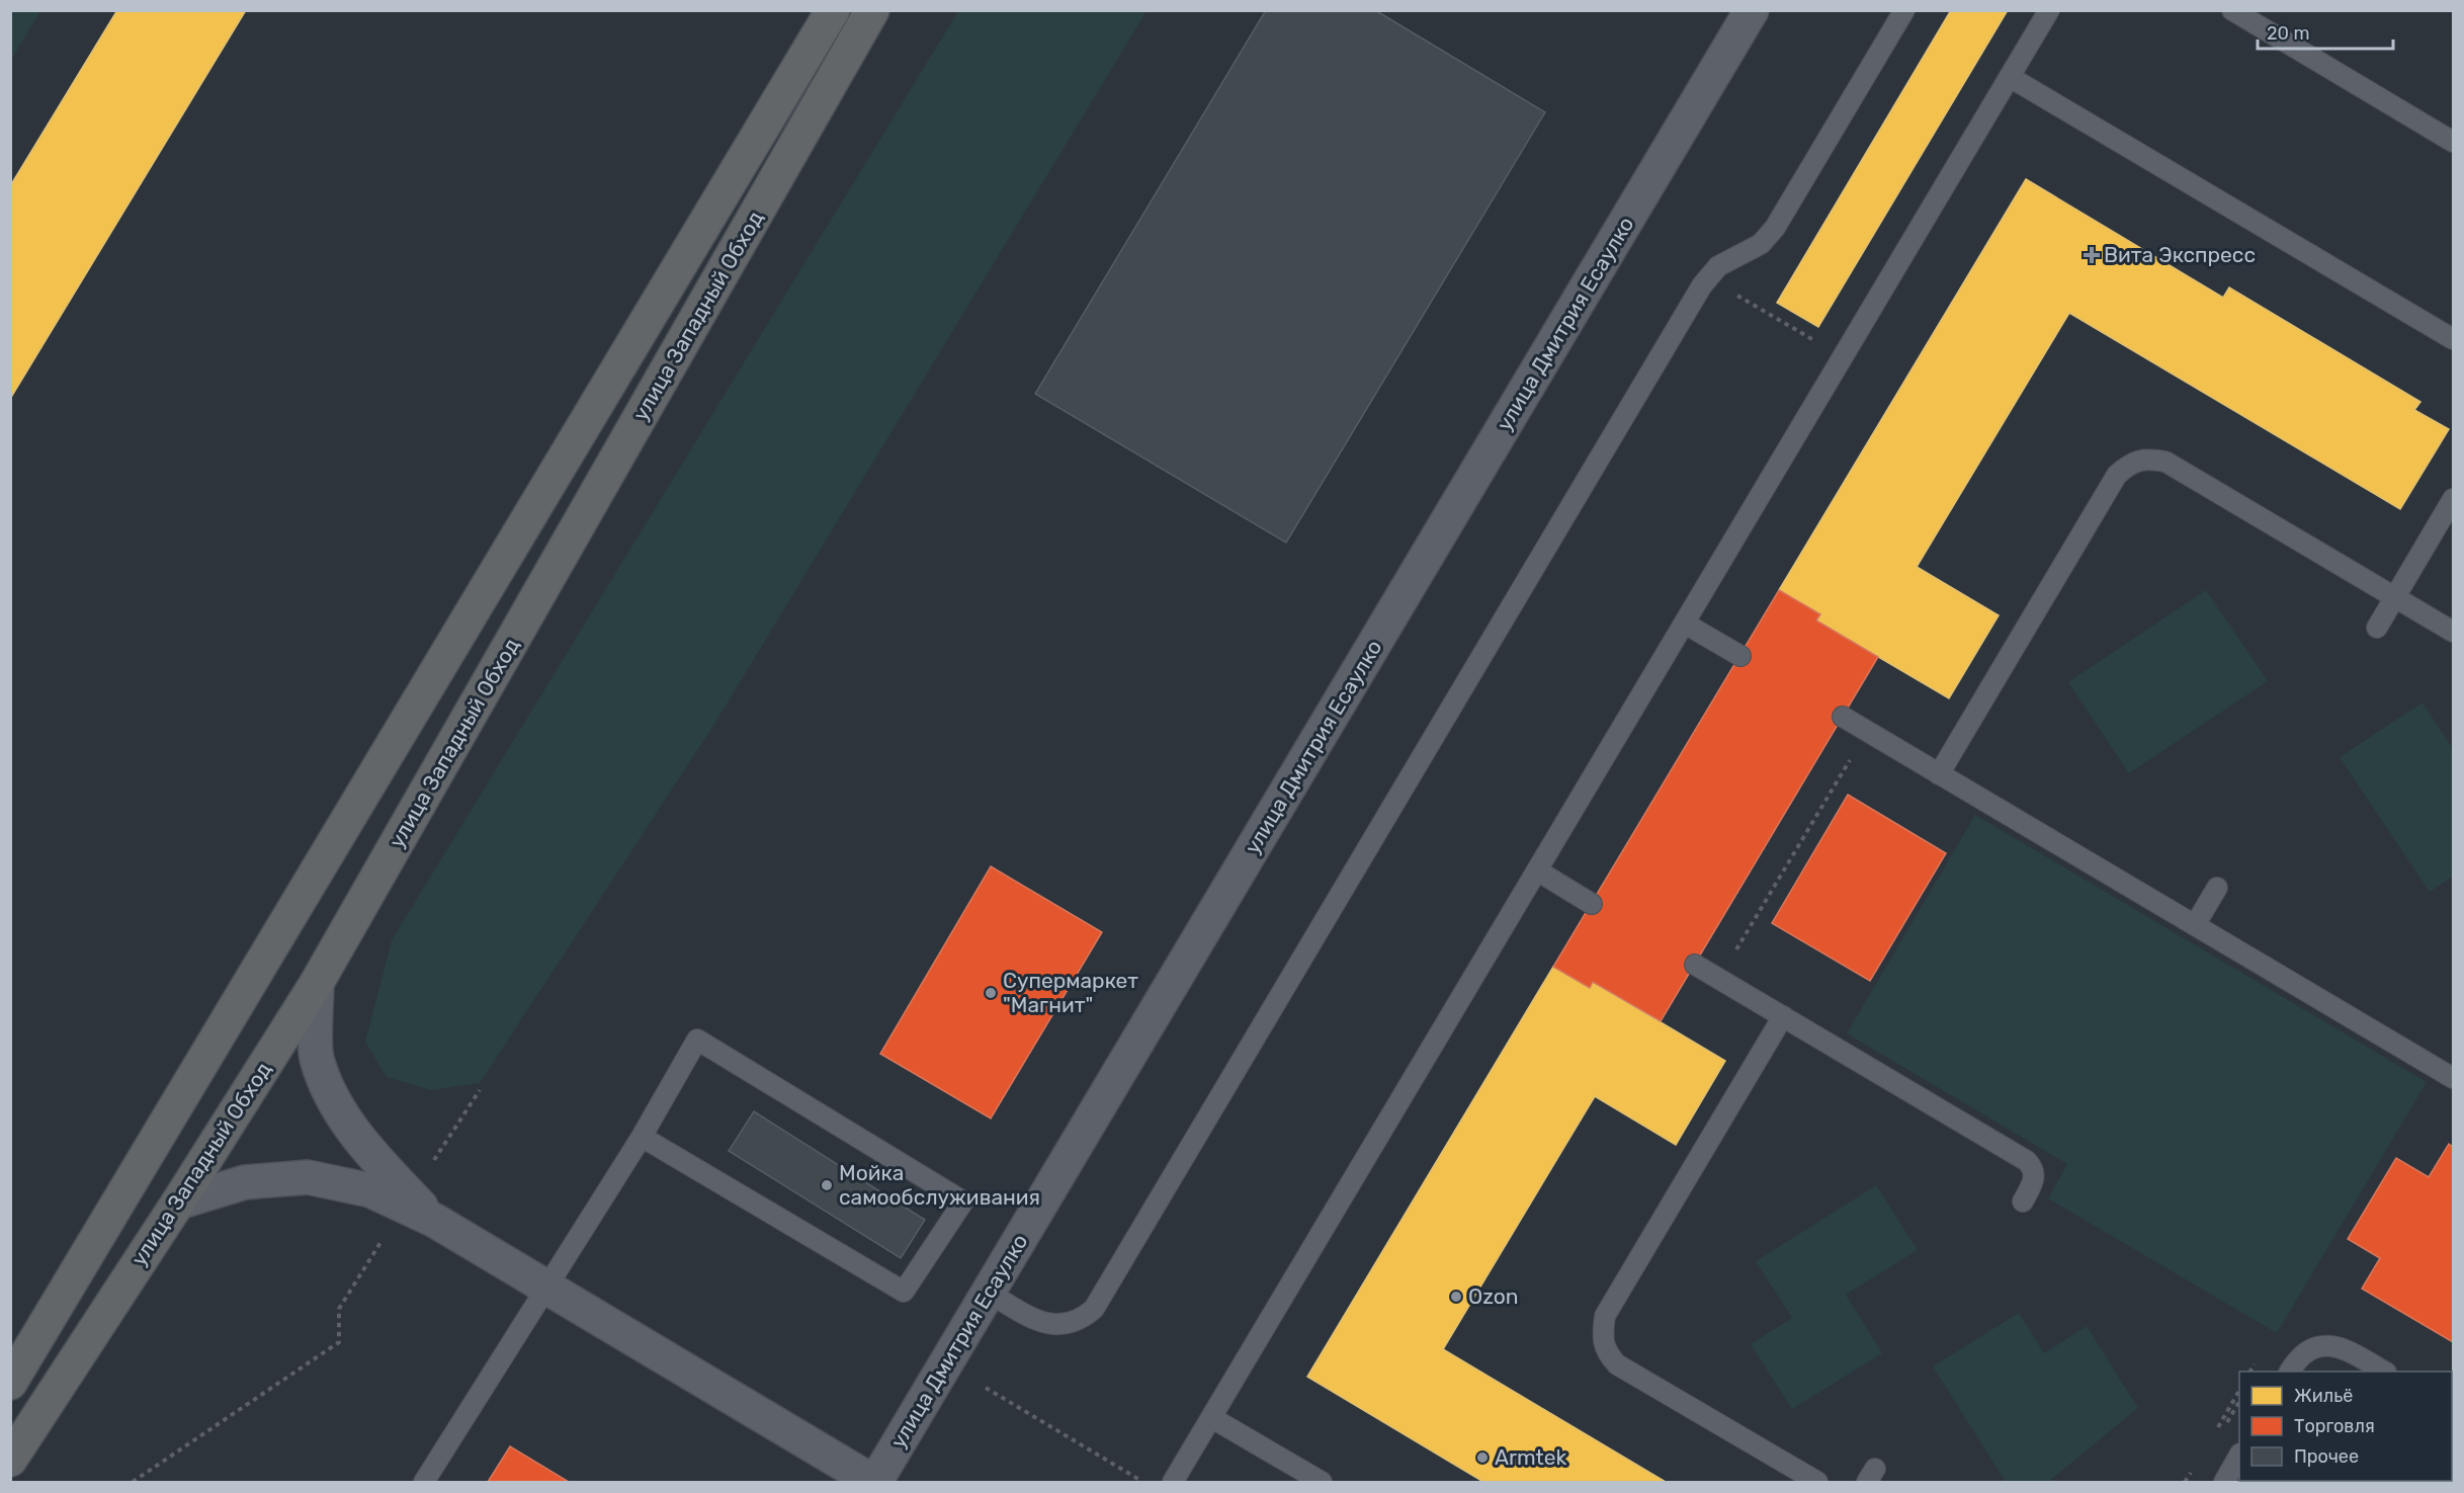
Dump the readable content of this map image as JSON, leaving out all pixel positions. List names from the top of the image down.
{
  "streets": {
    "highway": ["улица Западный Обход"],
    "street": ["улица Дмитрия Есаулко"]
  },
  "places": {
    "health": ["Вита Экспресс"],
    "other": [
      "Супермаркет \"Магнит\"",
      "Мойка самообслуживания",
      "Ozon",
      "Armtek"
    ]
  },
  "legend": ["Жильё", "Торговля", "Прочее"],
  "scale_bar": "20 m"
}
